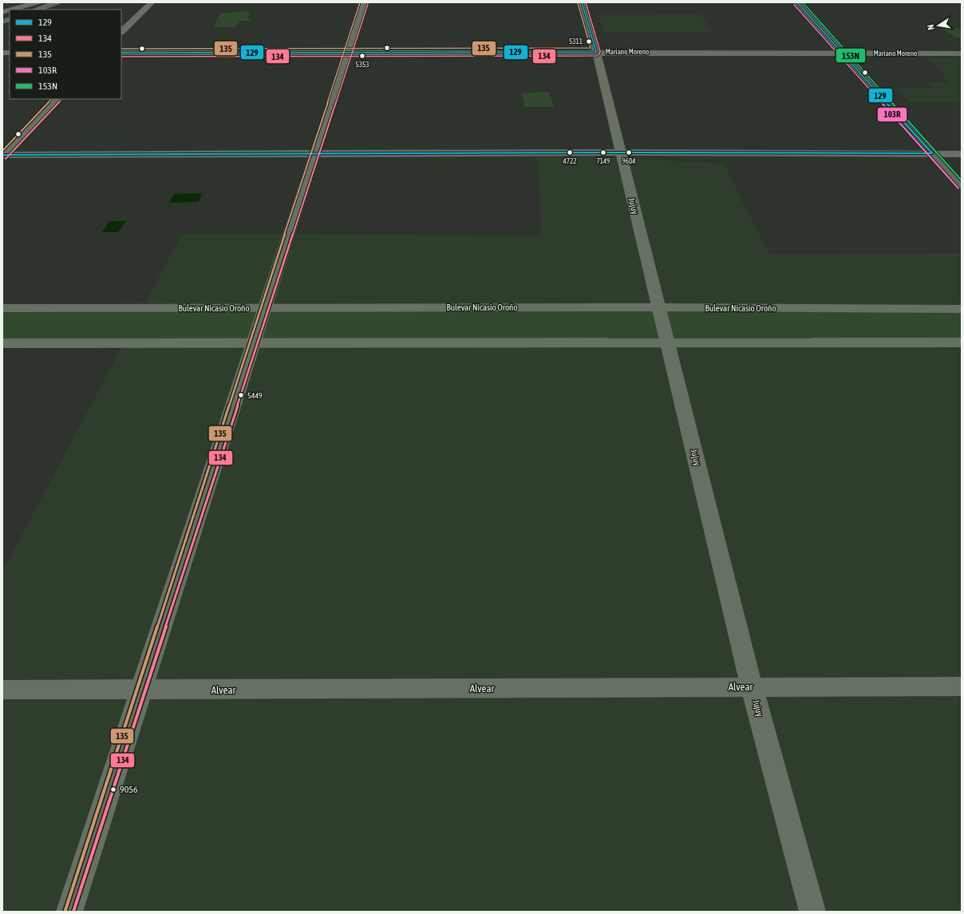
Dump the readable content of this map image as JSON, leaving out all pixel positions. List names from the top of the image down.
{
  "streets": {
    "main road": ["Bulevar Nicasio Oroño"],
    "street": ["Mariano Moreno", "Jujuy", "Alvear"]
  },
  "crossings": [
    ["Mariano Moreno", "Jujuy"],
    ["Jujuy", "Bulevar Nicasio Oroño"],
    ["Jujuy", "Alvear"]
  ],
  "places": [
    "5311",
    "5353",
    "4722",
    "7149",
    "9604",
    "5449",
    "9056"
  ],
  "lines": [
    "transit line 129",
    "transit line 134",
    "transit line 135",
    "transit line 153N",
    "transit line 103R"
  ],
  "legend": [
    "129",
    "134",
    "135",
    "103R",
    "153N"
  ],
  "north": "left"
}
